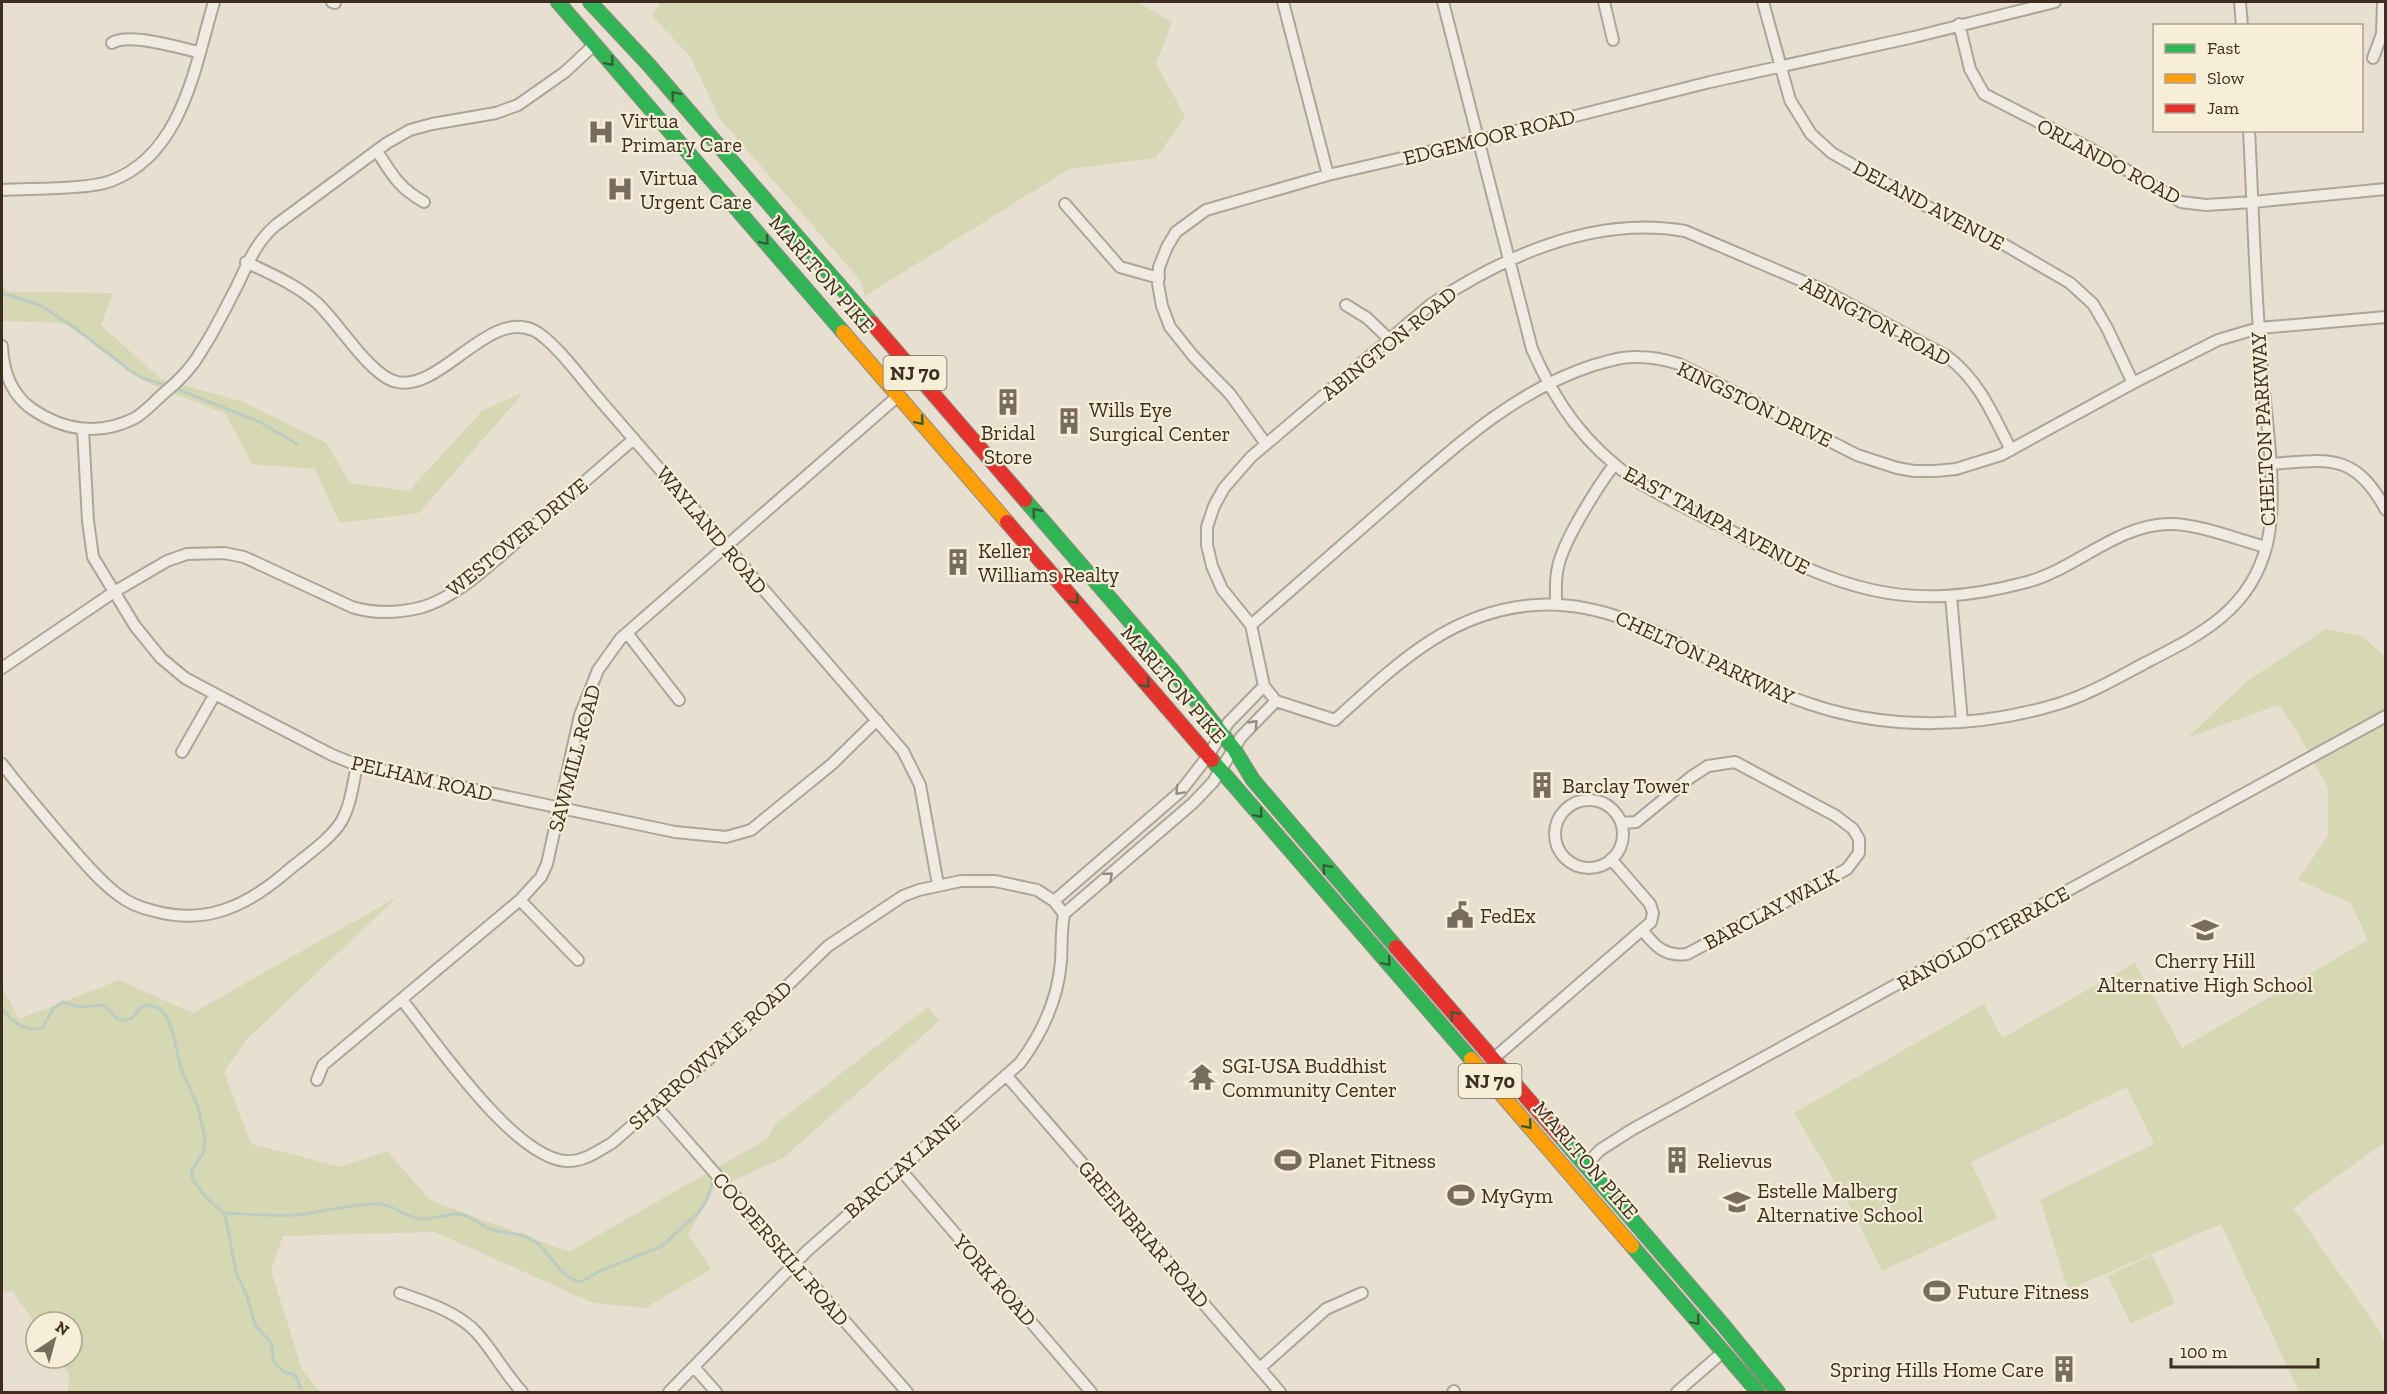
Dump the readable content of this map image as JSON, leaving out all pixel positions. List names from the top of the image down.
{
  "streets": {
    "highway": ["MARLTON PIKE", "NJ 70"],
    "street": [
      "EDGEMOOR ROAD",
      "ORLANDO ROAD",
      "DELAND AVENUE",
      "ABINGTON ROAD",
      "KINGSTON DRIVE",
      "CHELTON PARKWAY",
      "EAST TAMPA AVENUE",
      "WAYLAND ROAD",
      "WESTOVER DRIVE",
      "SAWMILL ROAD",
      "PELHAM ROAD",
      "BARCLAY WALK",
      "RANOLDO TERRACE",
      "SHARROWVALE ROAD",
      "BARCLAY LANE",
      "GREENBRIAR ROAD",
      "COOPERSKILL ROAD",
      "YORK ROAD"
    ]
  },
  "crossings": [
    ["EDGEMOOR ROAD", "ORLANDO ROAD"],
    ["EDGEMOOR ROAD", "DELAND AVENUE"],
    ["EDGEMOOR ROAD", "ABINGTON ROAD"],
    ["EDGEMOOR ROAD", "EAST TAMPA AVENUE"],
    ["ORLANDO ROAD", "CHELTON PARKWAY"],
    ["DELAND AVENUE", "KINGSTON DRIVE"],
    ["MARLTON PIKE", "SAWMILL ROAD"],
    ["MARLTON PIKE", "RANOLDO TERRACE"],
    ["ABINGTON ROAD", "KINGSTON DRIVE"],
    ["ABINGTON ROAD", "EAST TAMPA AVENUE"],
    ["KINGSTON DRIVE", "CHELTON PARKWAY"],
    ["KINGSTON DRIVE", "EAST TAMPA AVENUE"],
    ["CHELTON PARKWAY", "EAST TAMPA AVENUE"],
    ["WAYLAND ROAD", "WESTOVER DRIVE"],
    ["WAYLAND ROAD", "SAWMILL ROAD"],
    ["WAYLAND ROAD", "PELHAM ROAD"],
    ["WAYLAND ROAD", "SHARROWVALE ROAD"],
    ["WESTOVER DRIVE", "PELHAM ROAD"],
    ["SAWMILL ROAD", "PELHAM ROAD"],
    ["SAWMILL ROAD", "SHARROWVALE ROAD"],
    ["SHARROWVALE ROAD", "BARCLAY LANE"],
    ["SHARROWVALE ROAD", "COOPERSKILL ROAD"],
    ["BARCLAY LANE", "GREENBRIAR ROAD"],
    ["BARCLAY LANE", "COOPERSKILL ROAD"],
    ["BARCLAY LANE", "YORK ROAD"]
  ],
  "places": {
    "hospital": ["Virtua Primary Care", "Virtua Urgent Care"],
    "building": [
      "Bridal Store",
      "Wills Eye Surgical Center",
      "Keller Williams Realty",
      "Barclay Tower",
      "Relievus",
      "Spring Hills Home Care"
    ],
    "public building": ["FedEx"],
    "school or university": ["Cherry Hill Alternative High School", "Estelle Malberg Alternative School"],
    "temple": ["SGI-USA Buddhist Community Center"],
    "sports": ["Planet Fitness", "MyGym", "Future Fitness"]
  },
  "legend": ["Fast", "Slow", "Jam"],
  "scale_bar": "100 m",
  "north": "top right"
}
